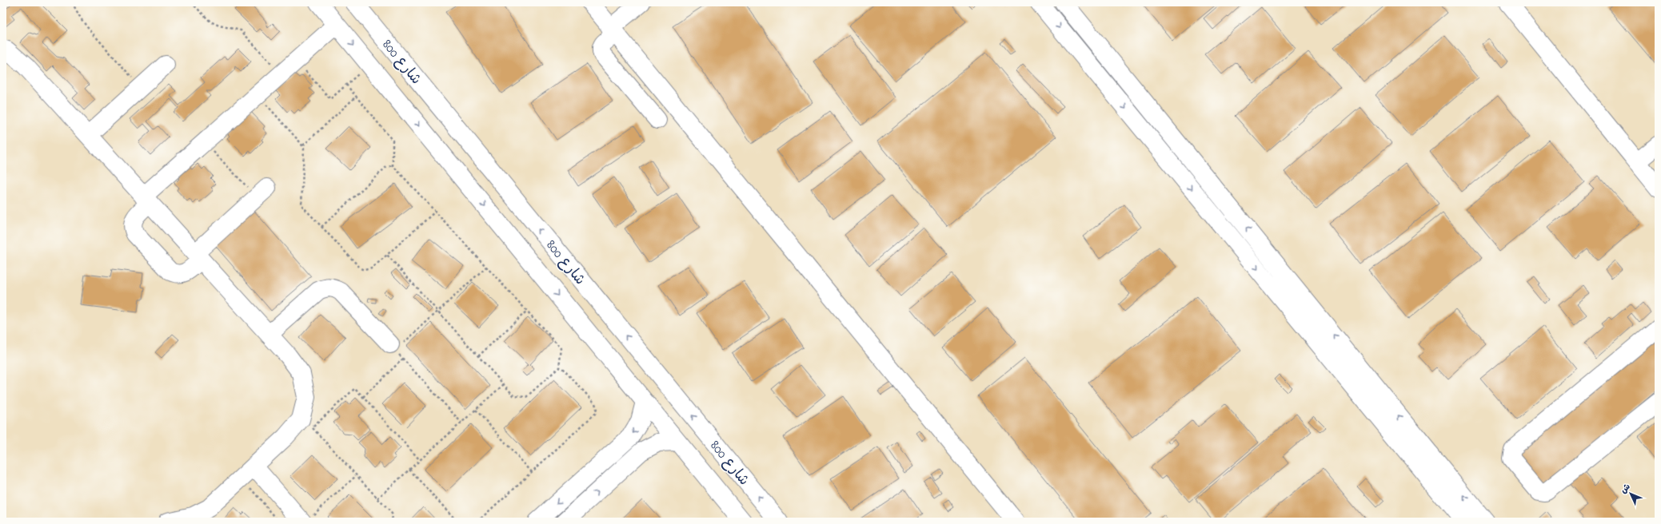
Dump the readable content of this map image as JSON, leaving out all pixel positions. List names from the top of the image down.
{
  "streets": {
    "street": ["شارع 800"]
  },
  "north": "top left"
}
